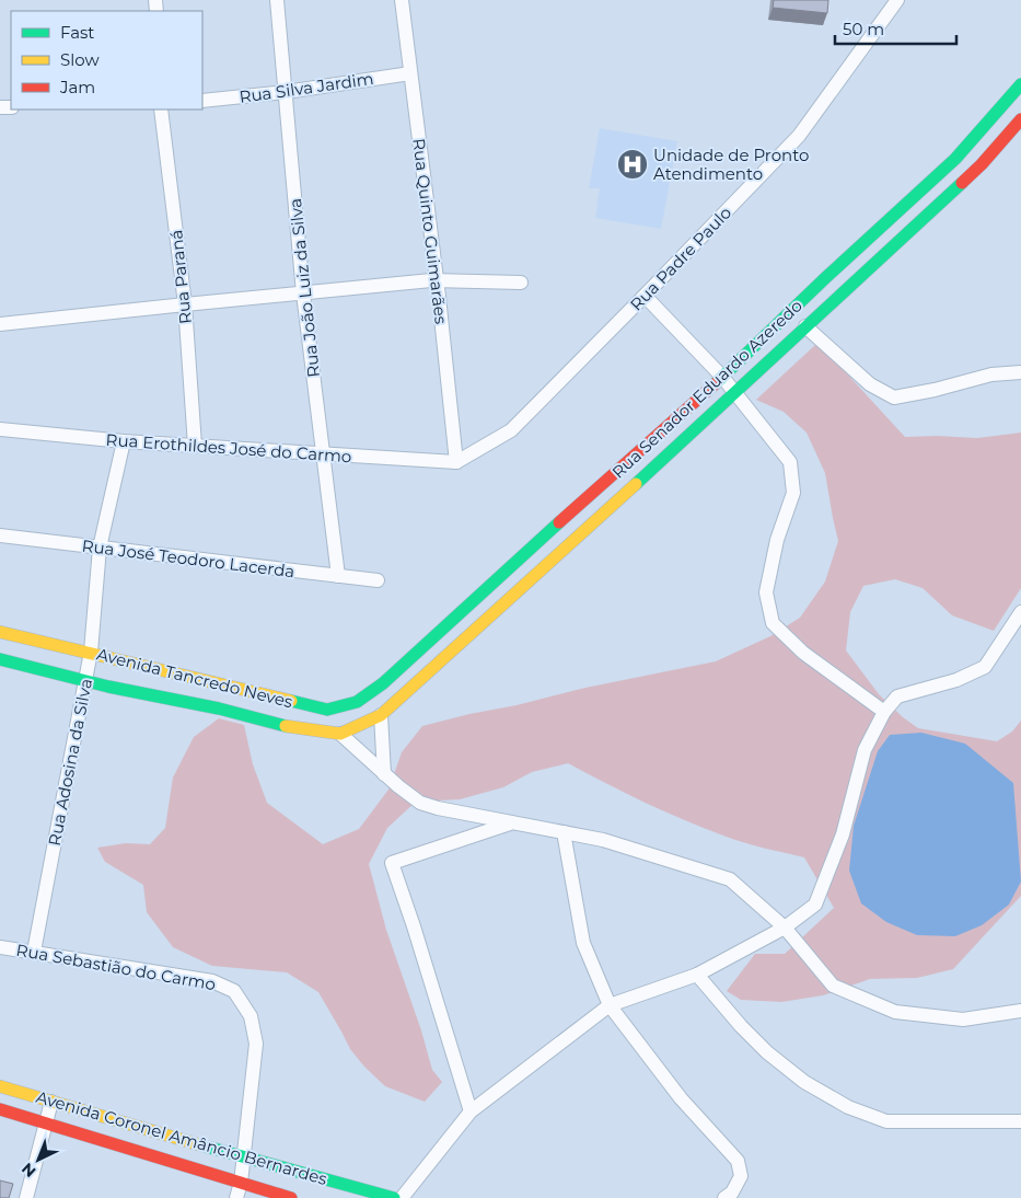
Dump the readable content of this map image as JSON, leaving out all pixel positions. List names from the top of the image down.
{
  "streets": {
    "street": [
      "Rua Silva Jardim",
      "Rua Quinto Guimarães",
      "Rua Padre Paulo",
      "Rua Paraná",
      "Rua João Luiz da Silva",
      "Rua Senador Eduardo Azeredo",
      "Rua Erothildes José do Carmo",
      "Rua José Teodoro Lacerda",
      "Avenida Tancredo Neves",
      "Rua Adosina da Silva",
      "Rua Sebastião do Carmo",
      "Avenida Coronel Amâncio Bernardes"
    ]
  },
  "crossings": [
    ["Rua Silva Jardim", "Rua Quinto Guimarães"],
    ["Rua Silva Jardim", "Rua João Luiz da Silva"],
    ["Rua Quinto Guimarães", "Rua Padre Paulo"],
    ["Rua Quinto Guimarães", "Rua Erothildes José do Carmo"],
    ["Rua Padre Paulo", "Rua Erothildes José do Carmo"],
    ["Rua Paraná", "Rua Erothildes José do Carmo"],
    ["Rua João Luiz da Silva", "Rua Erothildes José do Carmo"],
    ["Rua João Luiz da Silva", "Rua José Teodoro Lacerda"],
    ["Rua Senador Eduardo Azeredo", "Avenida Tancredo Neves"],
    ["Rua Erothildes José do Carmo", "Rua Adosina da Silva"],
    ["Rua José Teodoro Lacerda", "Rua Adosina da Silva"],
    ["Avenida Tancredo Neves", "Rua Adosina da Silva"],
    ["Rua Adosina da Silva", "Rua Sebastião do Carmo"],
    ["Rua Sebastião do Carmo", "Avenida Coronel Amâncio Bernardes"]
  ],
  "places": {
    "hospital": ["Unidade de Pronto Atendimento"]
  },
  "legend": ["Fast", "Slow", "Jam"],
  "scale_bar": "50 m",
  "north": "bottom left"
}
